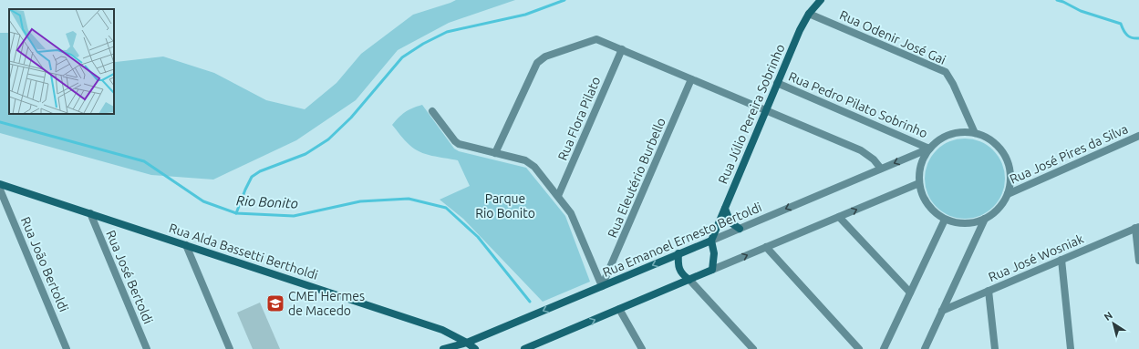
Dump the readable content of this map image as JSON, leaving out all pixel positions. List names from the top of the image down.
{
  "streets": {
    "main road": ["Rua Júlio Pereira Sobrinho", "Rua Emanoel Ernesto Bertoldi", "Rua Alda Bassetti Bertholdi"],
    "street": [
      "Rua Odenir José Gai",
      "Rua Pedro Pilato Sobrinho",
      "Rua Flora Pilato",
      "Rua José Pires da Silva",
      "Rua Eleutério Burbello",
      "Rua José Wosniak",
      "Rua João Bertoldi",
      "Rua José Bertoldi"
    ]
  },
  "crossings": [
    ["Rua Odenir José Gai", "Rua Pedro Pilato Sobrinho"],
    ["Rua Odenir José Gai", "Rua Júlio Pereira Sobrinho"],
    ["Rua Odenir José Gai", "Rua José Pires da Silva"],
    ["Rua Odenir José Gai", "Rua Emanoel Ernesto Bertoldi"],
    ["Rua Pedro Pilato Sobrinho", "Rua Júlio Pereira Sobrinho"],
    ["Rua Pedro Pilato Sobrinho", "Rua José Pires da Silva"],
    ["Rua Pedro Pilato Sobrinho", "Rua Emanoel Ernesto Bertoldi"],
    ["Rua Júlio Pereira Sobrinho", "Rua Emanoel Ernesto Bertoldi"],
    ["Rua José Pires da Silva", "Rua Emanoel Ernesto Bertoldi"],
    ["Rua Eleutério Burbello", "Rua Emanoel Ernesto Bertoldi"],
    ["Rua Emanoel Ernesto Bertoldi", "Rua Alda Bassetti Bertholdi"],
    ["Rua Alda Bassetti Bertholdi", "Rua José Bertoldi"]
  ],
  "water": ["Rio Bonito"],
  "parks": ["Parque Rio Bonito"],
  "places": {
    "school or university": ["CMEI Hermes de Macedo"]
  },
  "north": "top left"
}
